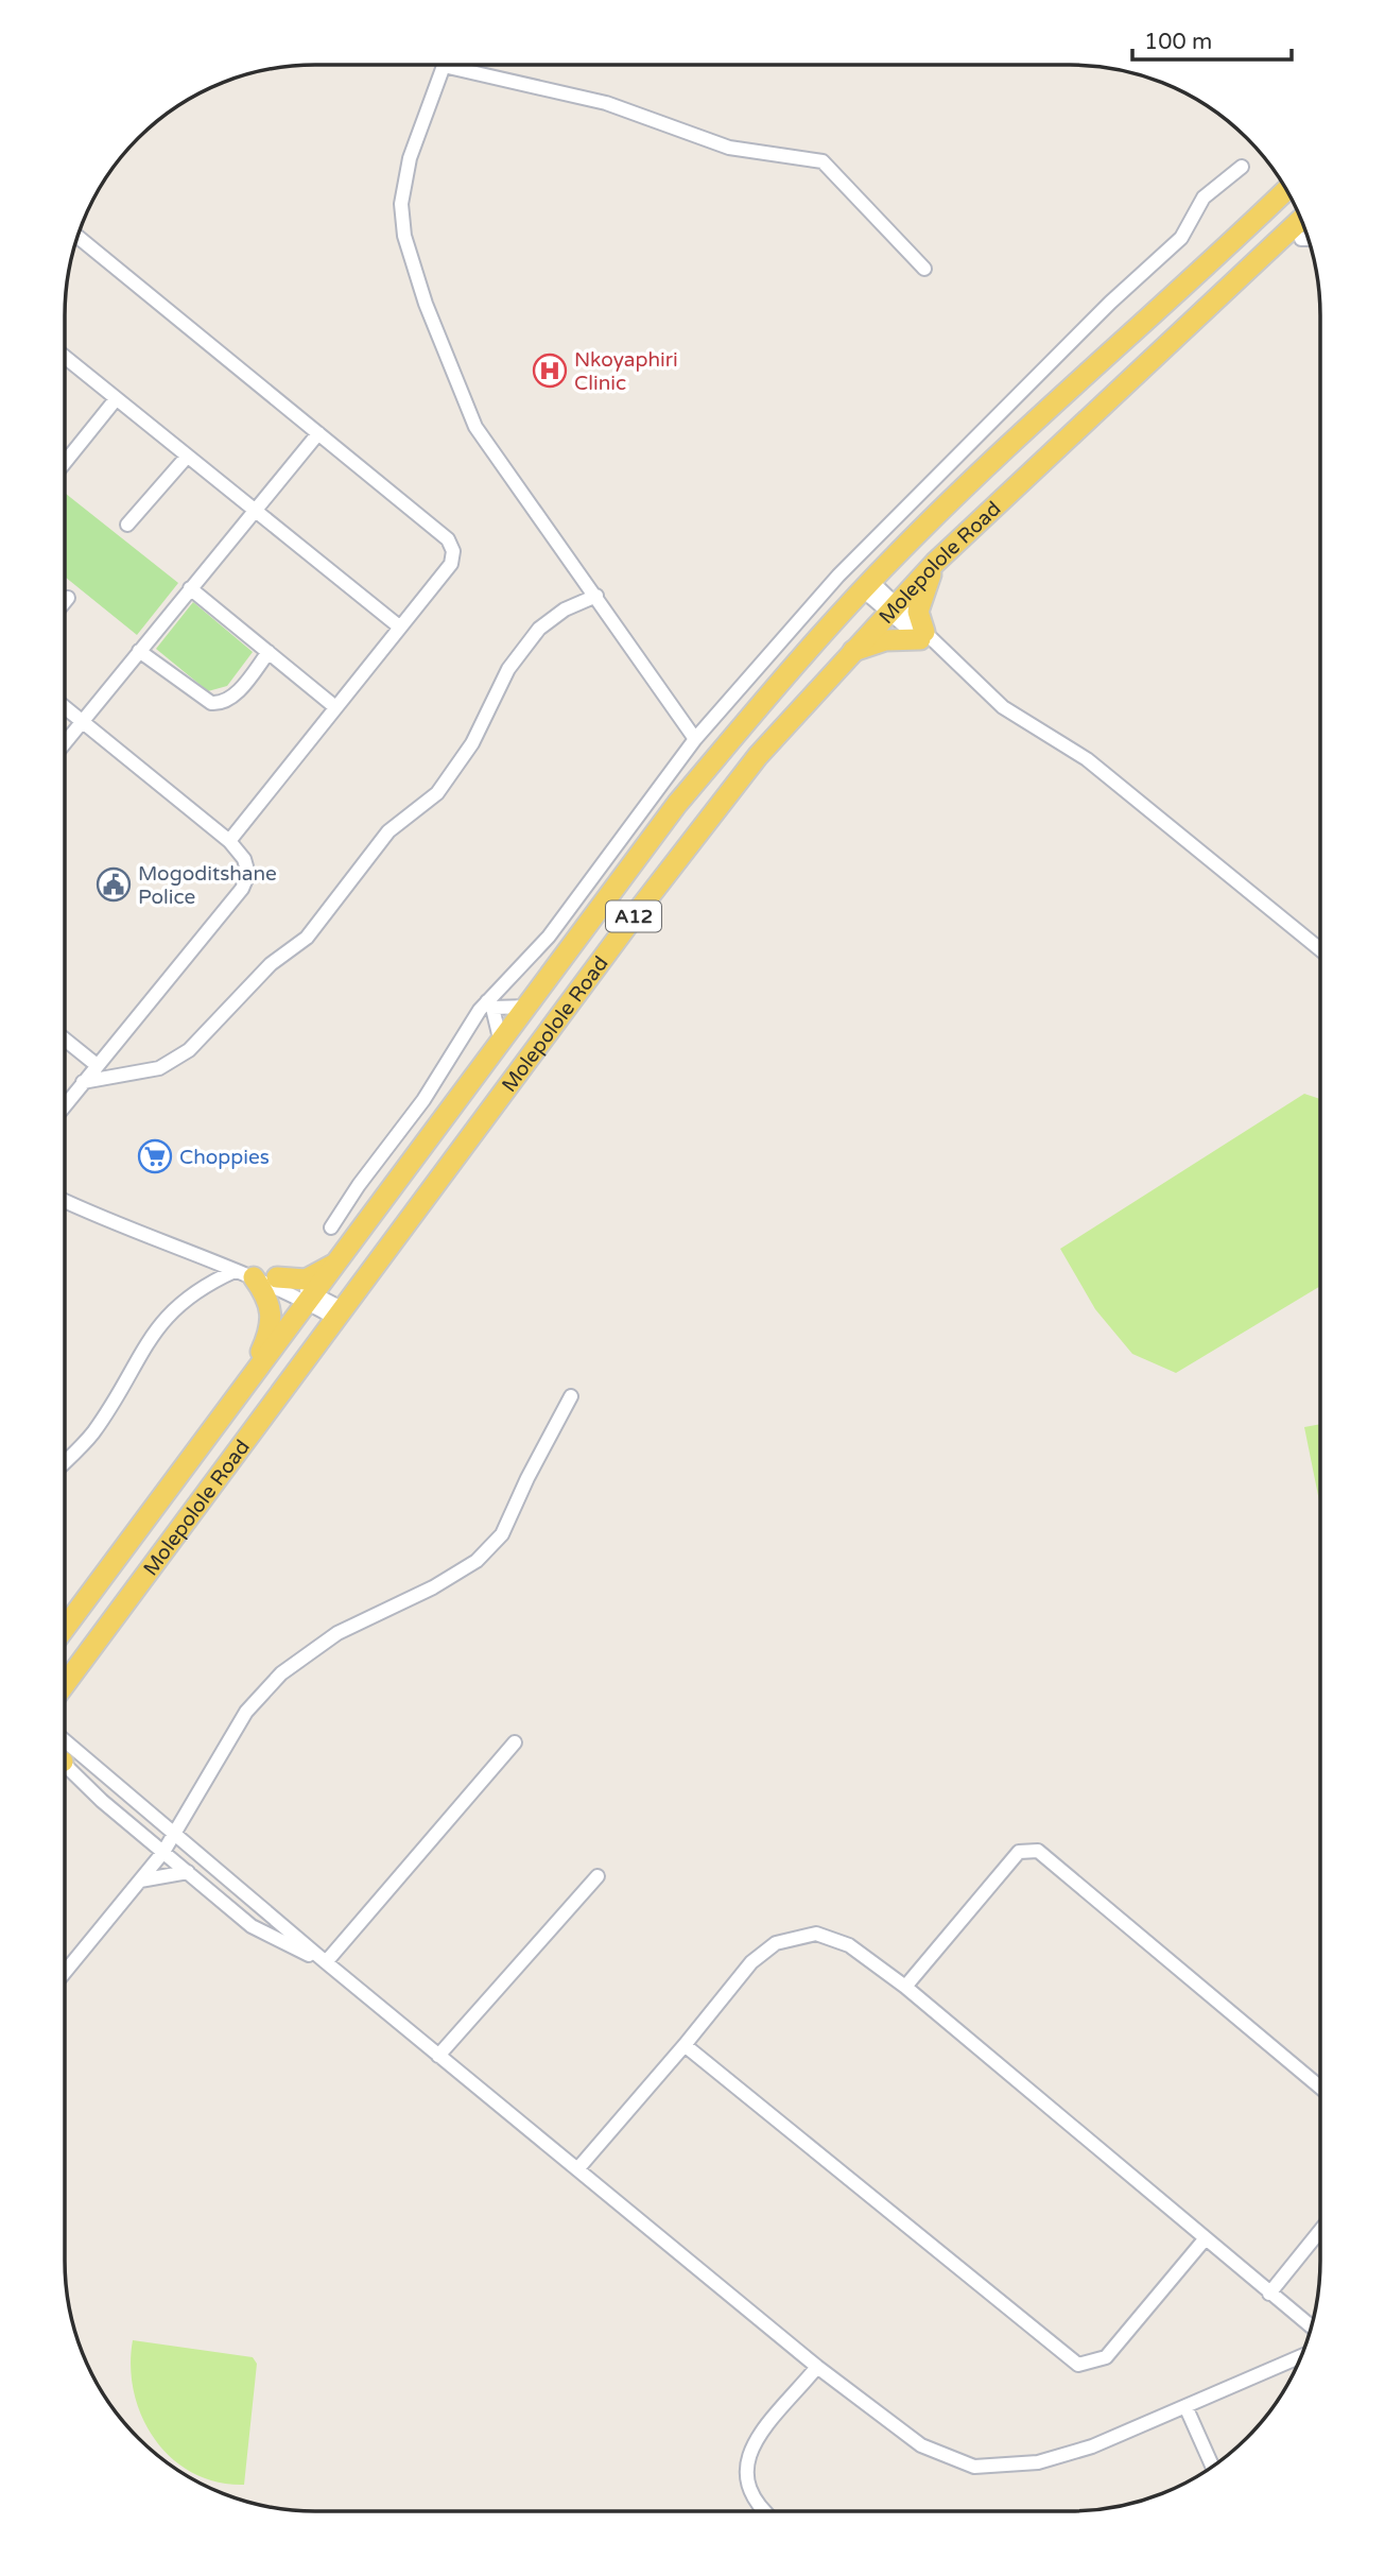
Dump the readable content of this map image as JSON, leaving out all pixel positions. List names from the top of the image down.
{
  "streets": {
    "main road": ["Molepolole Road", "A12"]
  },
  "places": {
    "hospital": ["Nkoyaphiri Clinic"],
    "public building": ["Mogoditshane Police"],
    "supermarket": ["Choppies"]
  },
  "scale_bar": "100 m"
}
